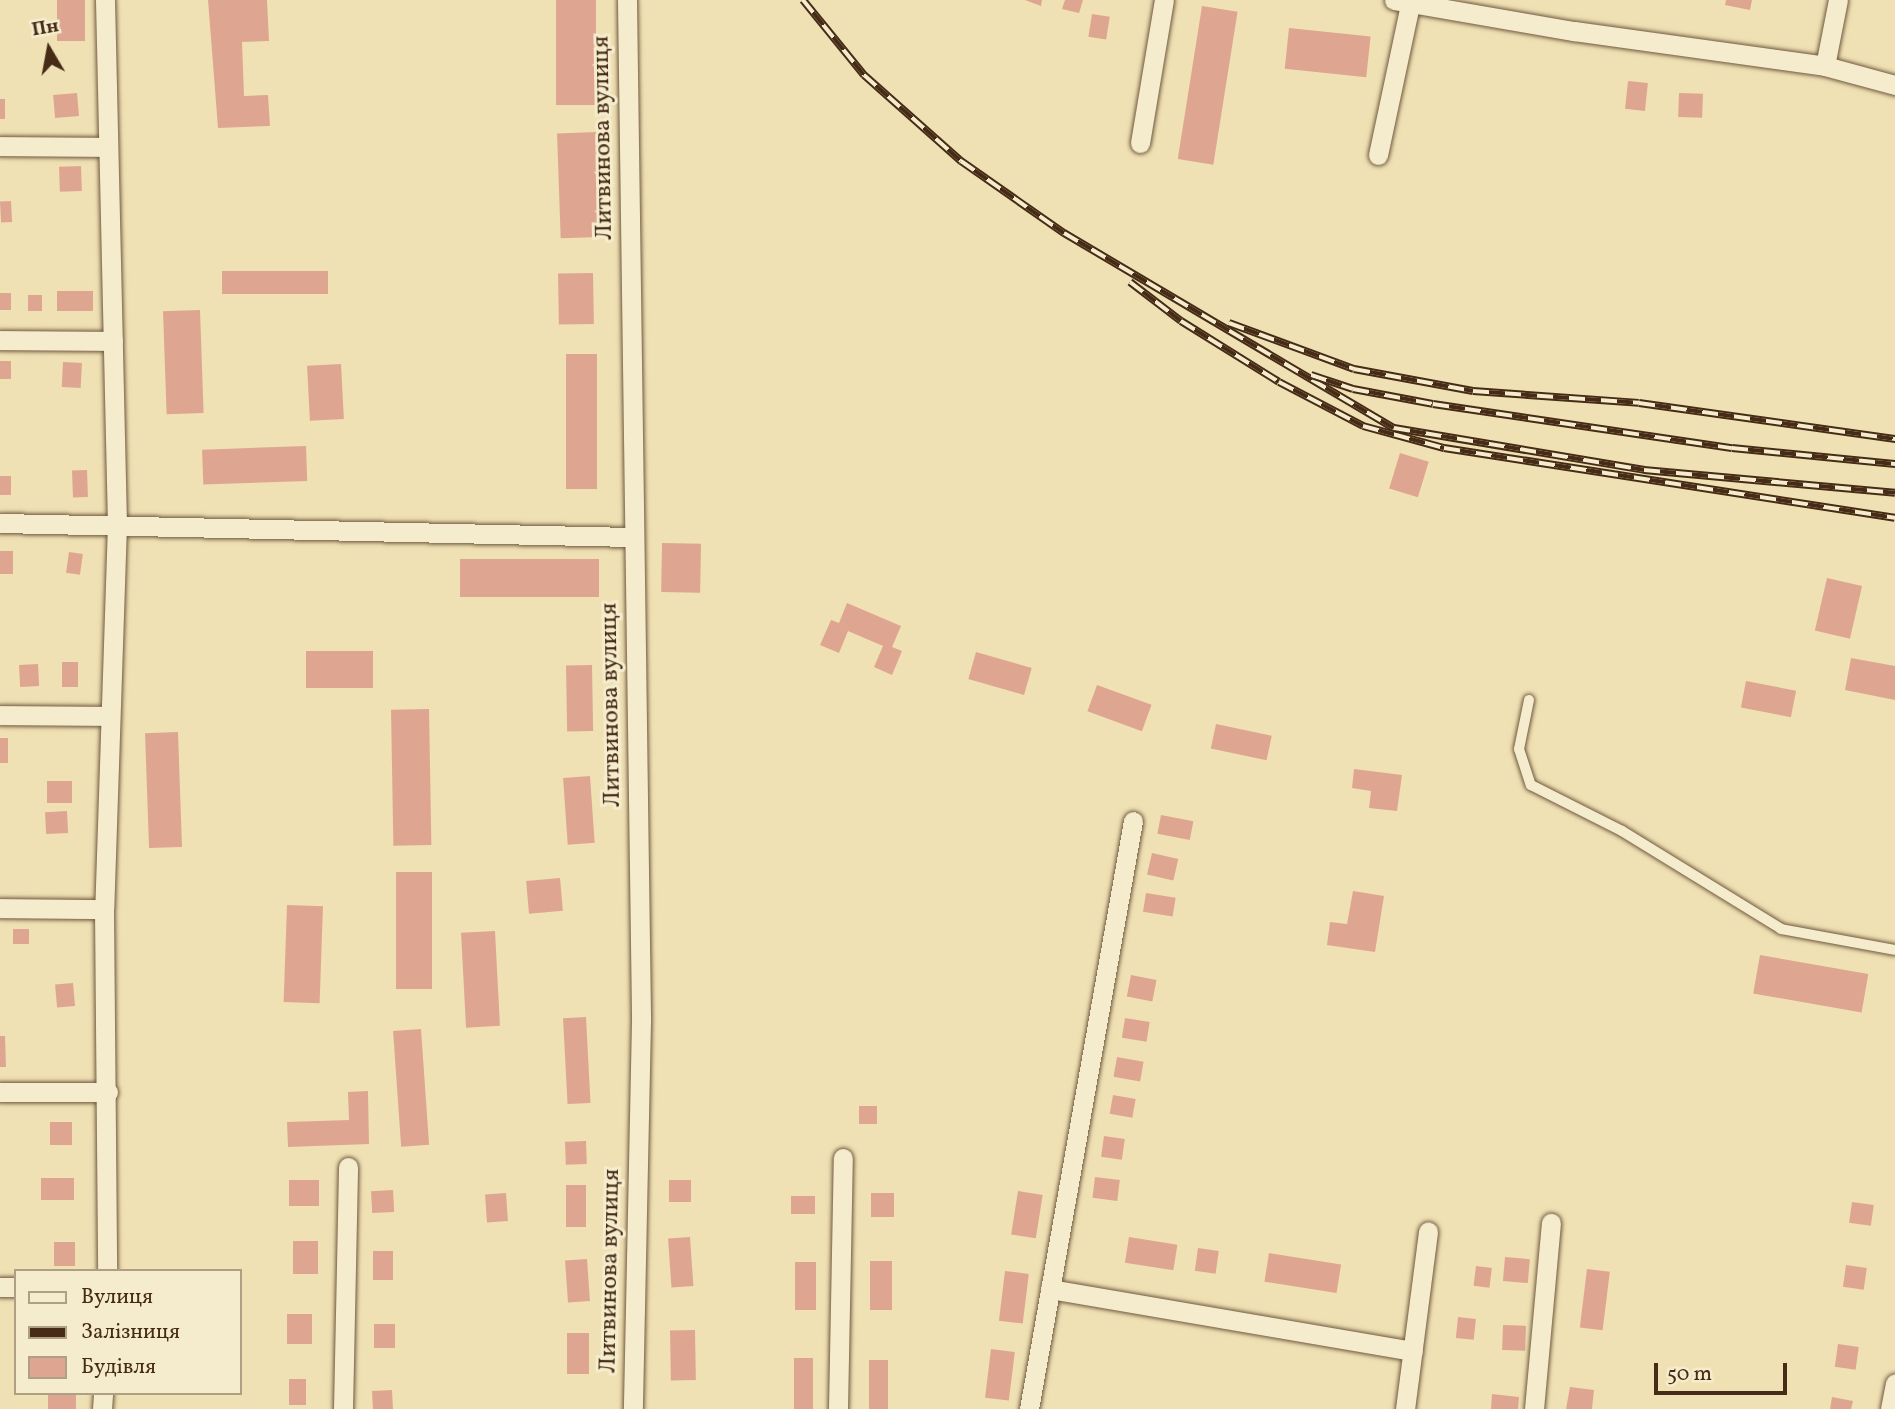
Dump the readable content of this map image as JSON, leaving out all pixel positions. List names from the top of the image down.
{
  "streets": {
    "street": ["Литвинова вулиця"]
  },
  "legend": ["Вулиця", "Залізниця", "Будівля"],
  "scale_bar": "50 m",
  "north": "top"
}
